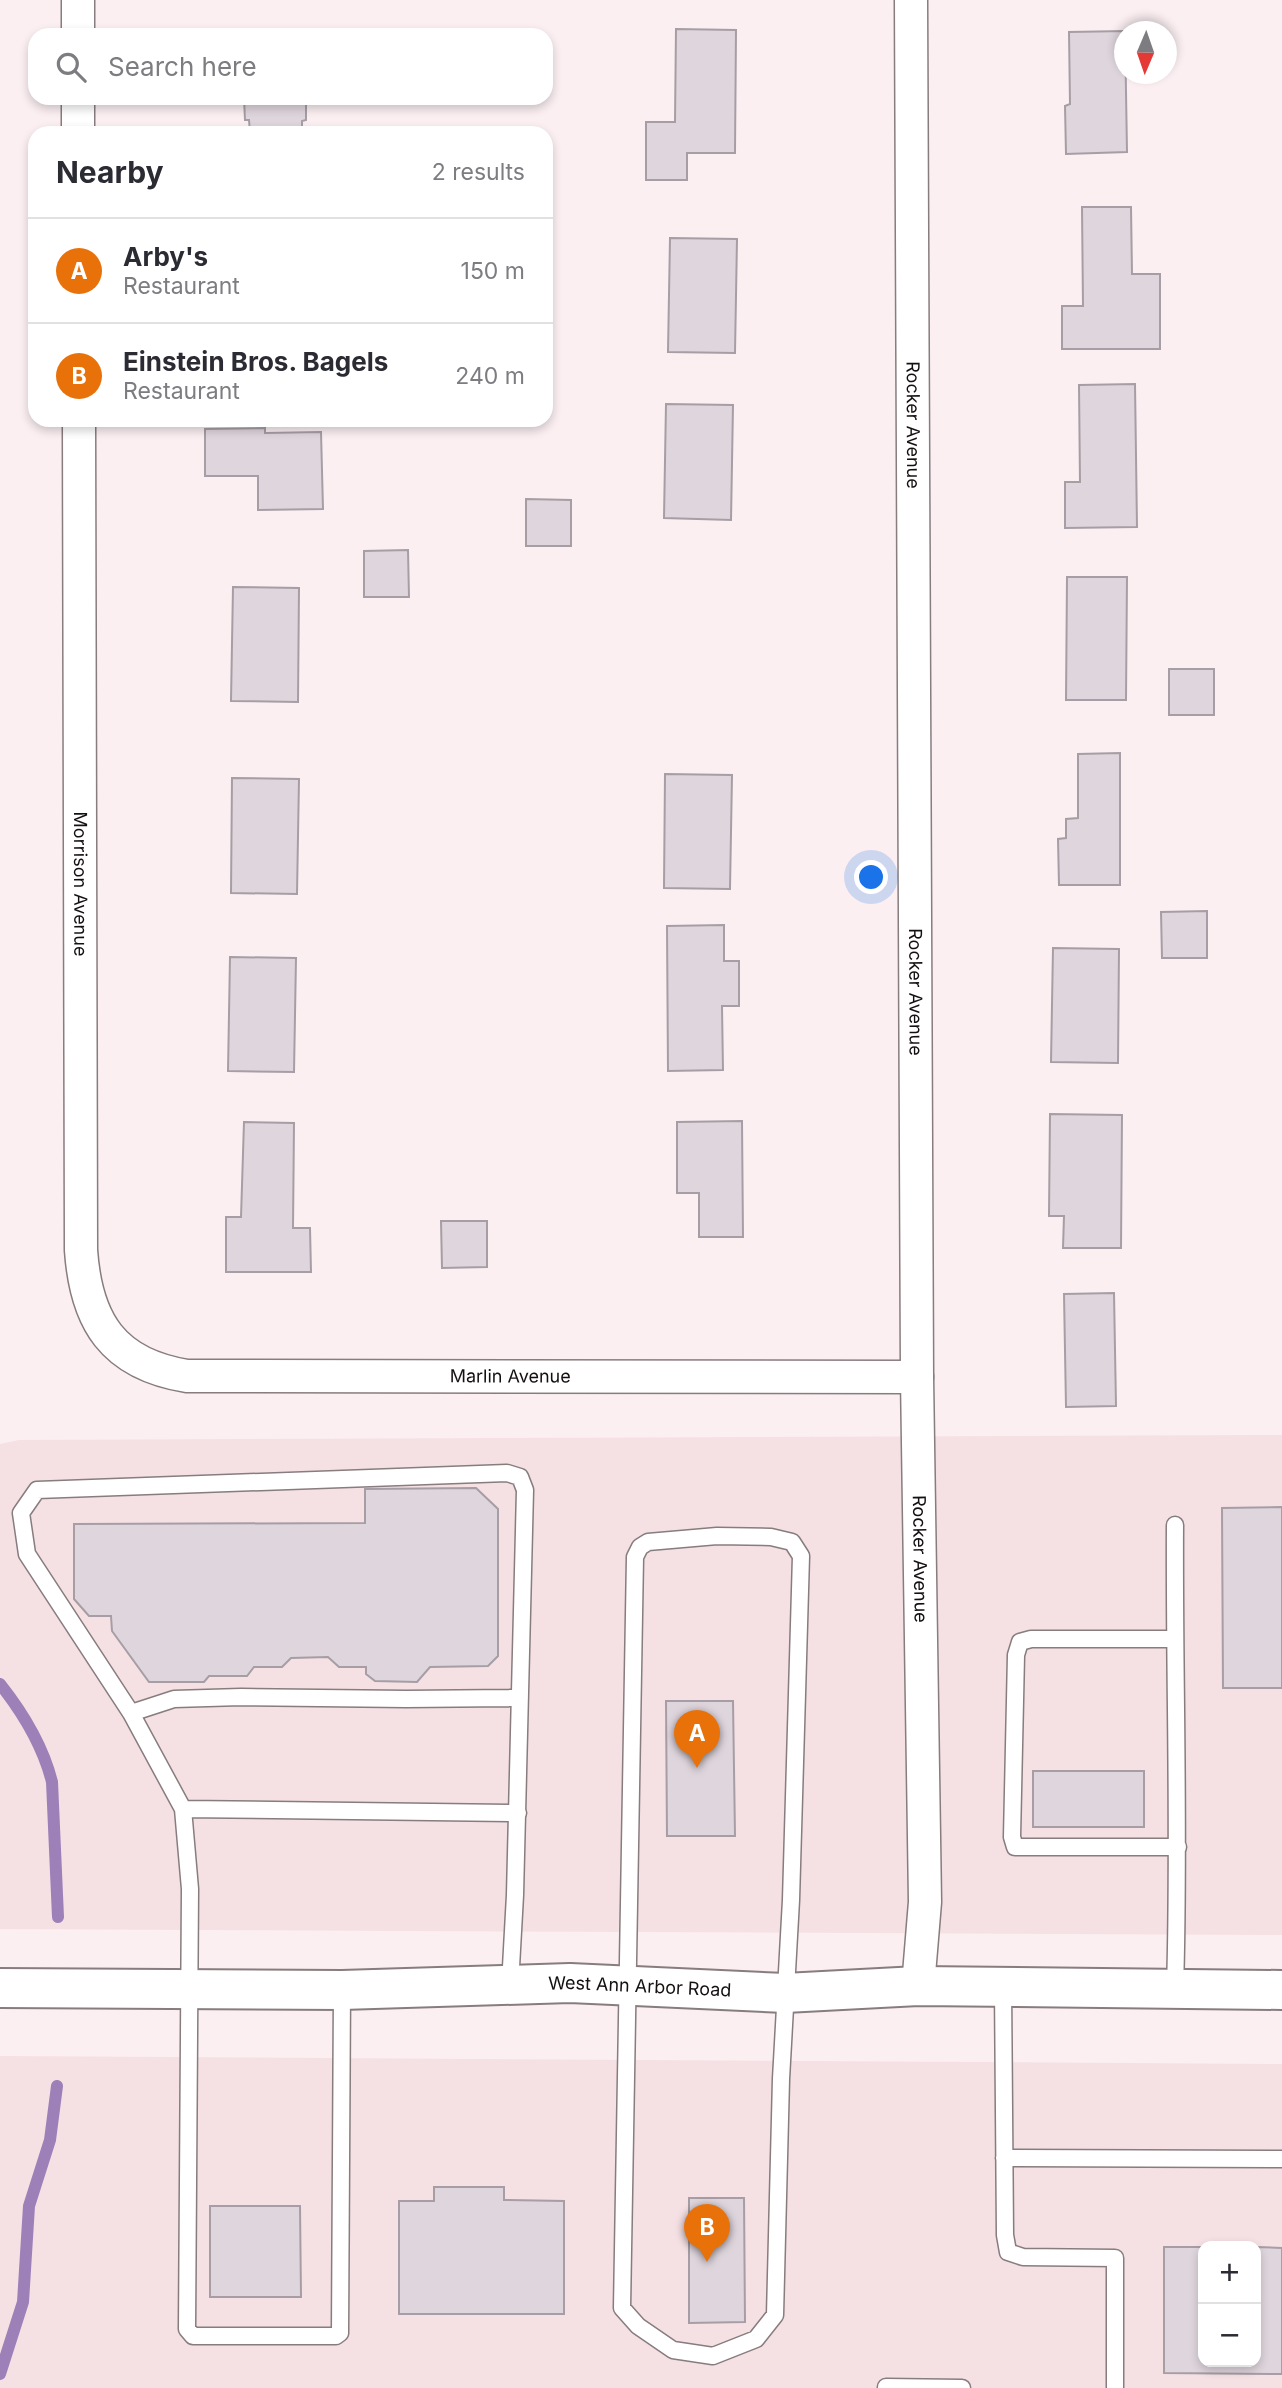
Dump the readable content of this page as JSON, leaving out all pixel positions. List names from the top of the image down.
{
  "streets": {
    "main road": ["West Ann Arbor Road"],
    "street": ["Rocker Avenue", "Morrison Avenue", "Marlin Avenue"]
  },
  "crossings": [
    ["Rocker Avenue", "Marlin Avenue"],
    ["Rocker Avenue", "West Ann Arbor Road"],
    ["Morrison Avenue", "Marlin Avenue"]
  ],
  "north": "bottom",
  "page": {
    "search": "Search here",
    "heading": ["Nearby", "2 results"],
    "list": [
      {
        "mark": "A",
        "name": "Arby's",
        "note": "Restaurant",
        "value": "150 m"
      },
      {
        "mark": "B",
        "name": "Einstein Bros. Bagels",
        "note": "Restaurant",
        "value": "240 m"
      }
    ],
    "pins": ["A", "B"],
    "map_buttons": ["+", "−"]
  }
}
